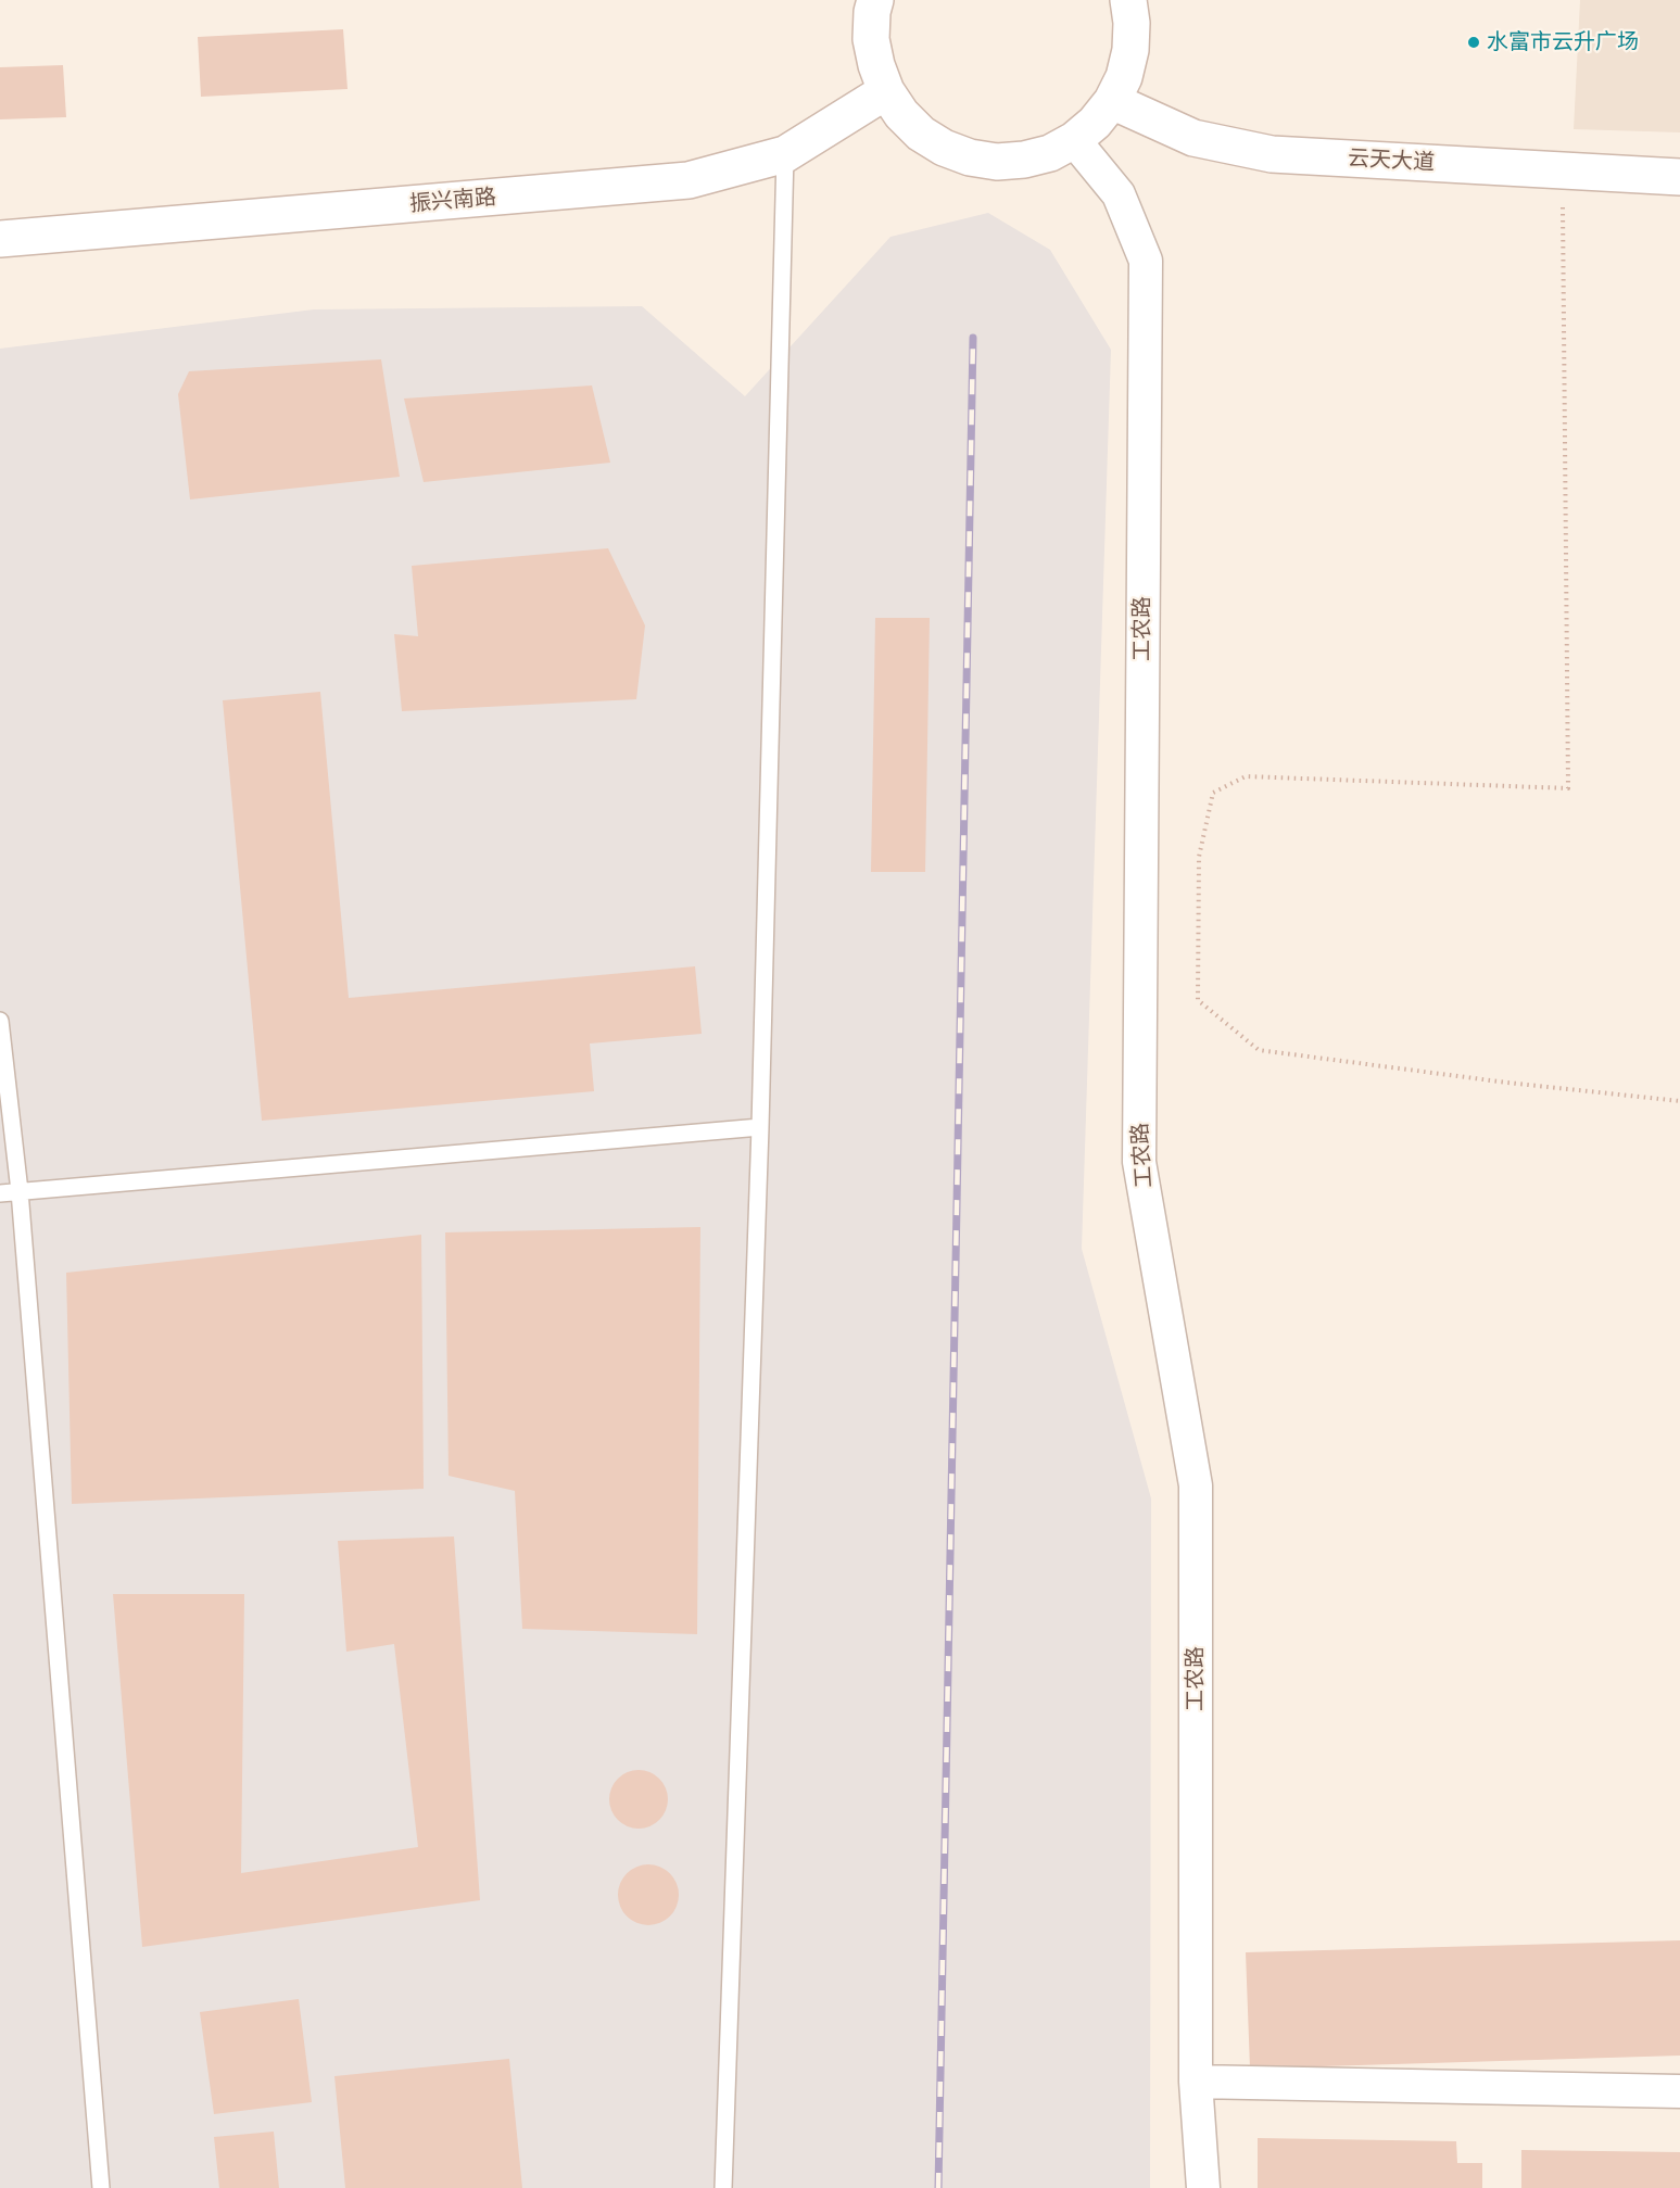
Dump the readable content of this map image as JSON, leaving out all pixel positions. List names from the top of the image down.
{
  "streets": {
    "main road": ["云天大道", "振兴南路"],
    "street": ["工农路"]
  },
  "places": ["水富市云升广场"]
}
